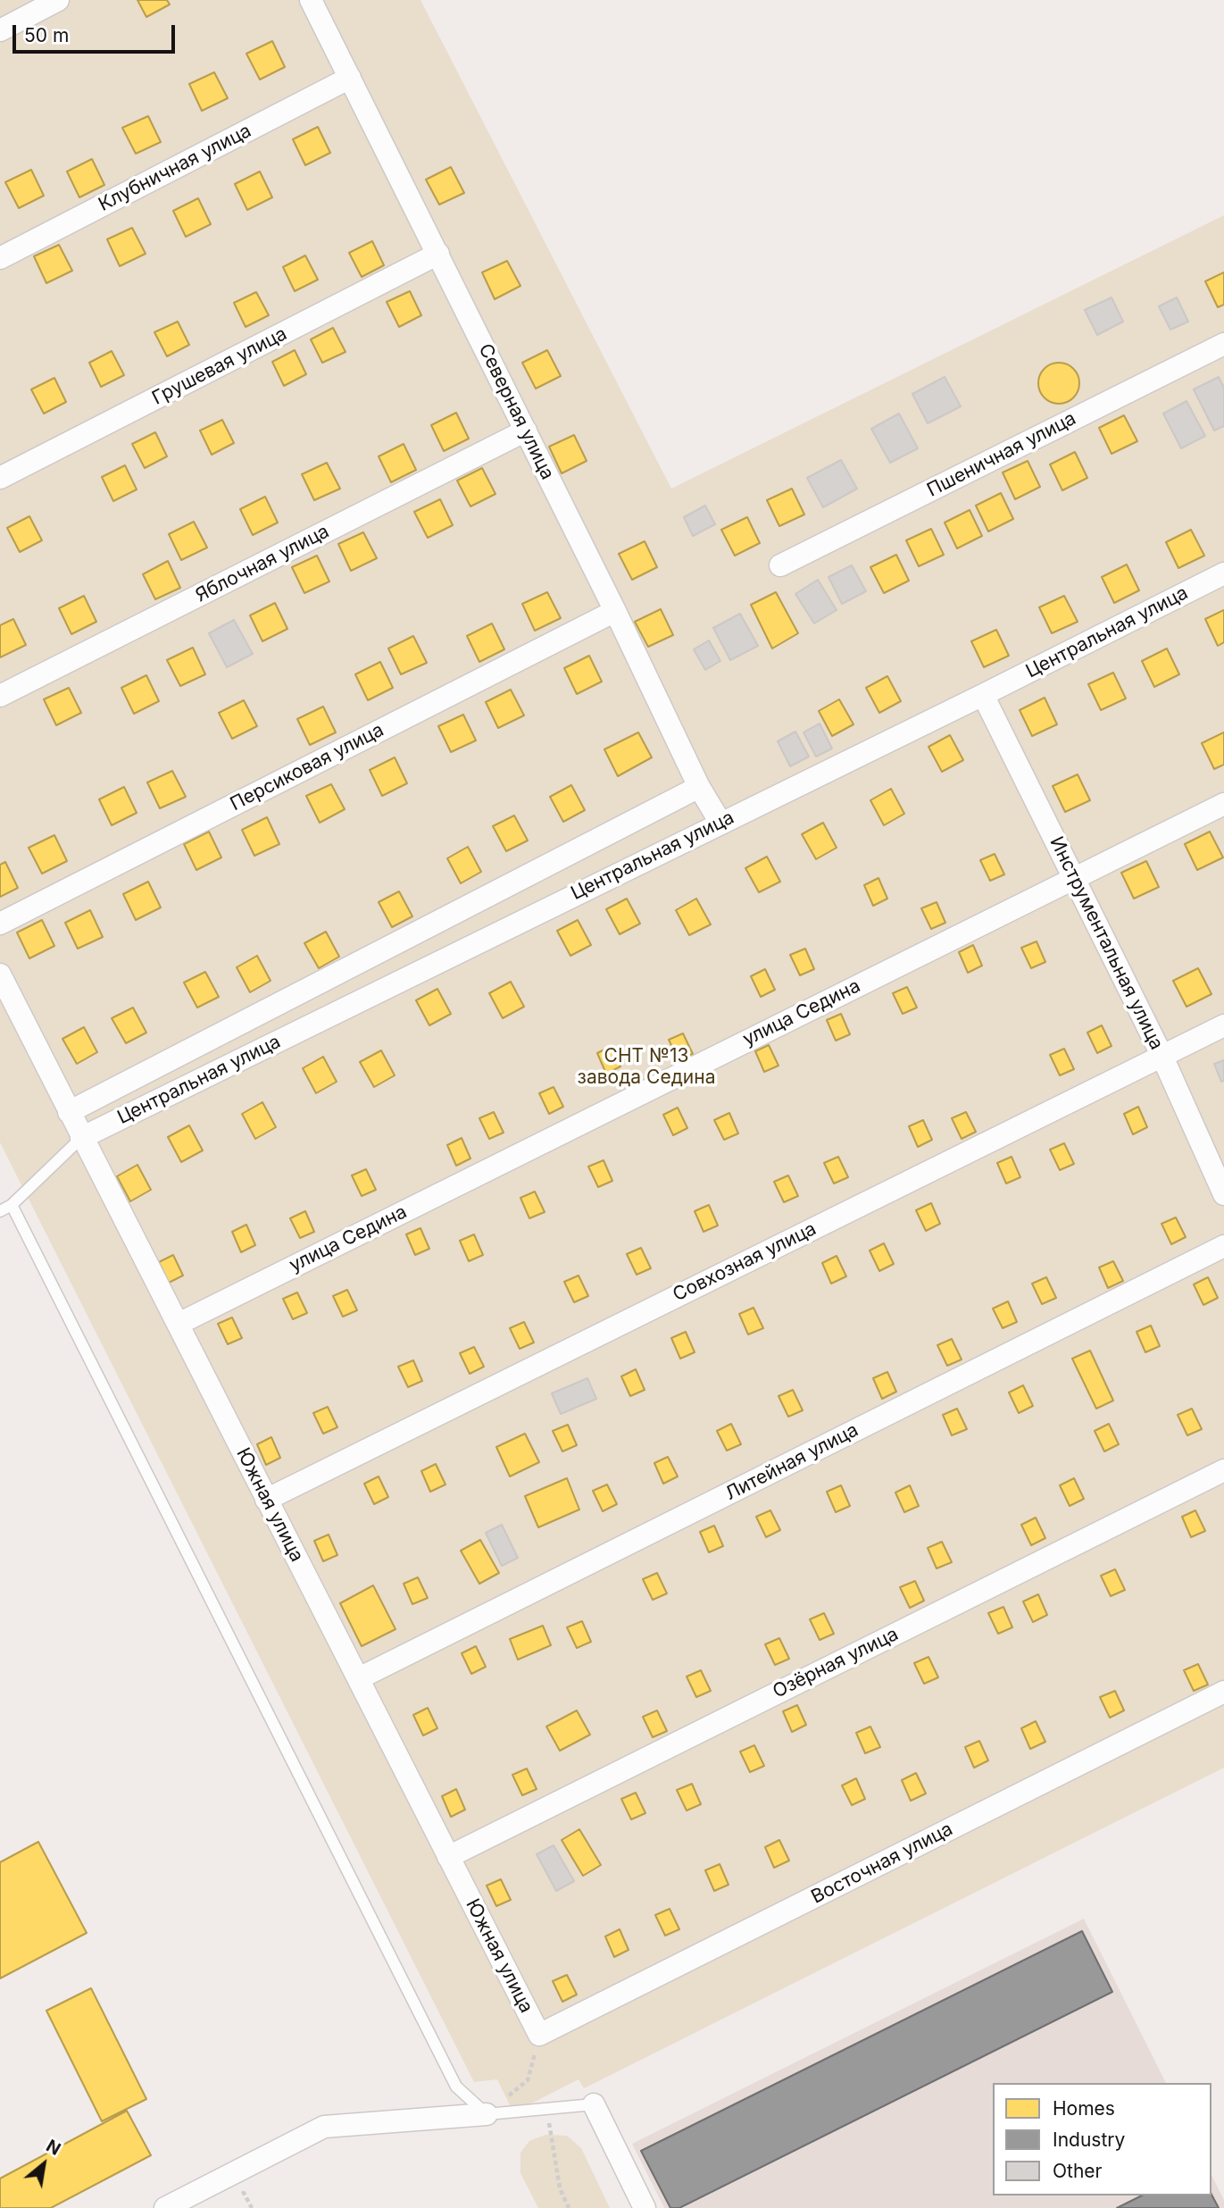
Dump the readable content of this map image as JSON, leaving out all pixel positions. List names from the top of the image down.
{
  "streets": {
    "street": [
      "Клубничная улица",
      "Грушевая улица",
      "Северная улица",
      "Пшеничная улица",
      "Яблочная улица",
      "Центральная улица",
      "Персиковая улица",
      "Инструментальная улица",
      "улица Седина",
      "Совхозная улица",
      "Литейная улица",
      "Южная улица",
      "Озёрная улица",
      "Восточная улица"
    ]
  },
  "crossings": [
    ["Клубничная улица", "Северная улица"],
    ["Грушевая улица", "Северная улица"],
    ["Северная улица", "Яблочная улица"],
    ["Северная улица", "Центральная улица"],
    ["Северная улица", "Персиковая улица"],
    ["Центральная улица", "Инструментальная улица"],
    ["Центральная улица", "Южная улица"],
    ["Инструментальная улица", "улица Седина"],
    ["Инструментальная улица", "Совхозная улица"],
    ["улица Седина", "Южная улица"],
    ["Совхозная улица", "Южная улица"],
    ["Литейная улица", "Южная улица"],
    ["Южная улица", "Озёрная улица"],
    ["Южная улица", "Восточная улица"]
  ],
  "parks": ["СНТ №13 завода Седина"],
  "legend": ["Homes", "Industry", "Other"],
  "scale_bar": "50 m",
  "north": "top right"
}
